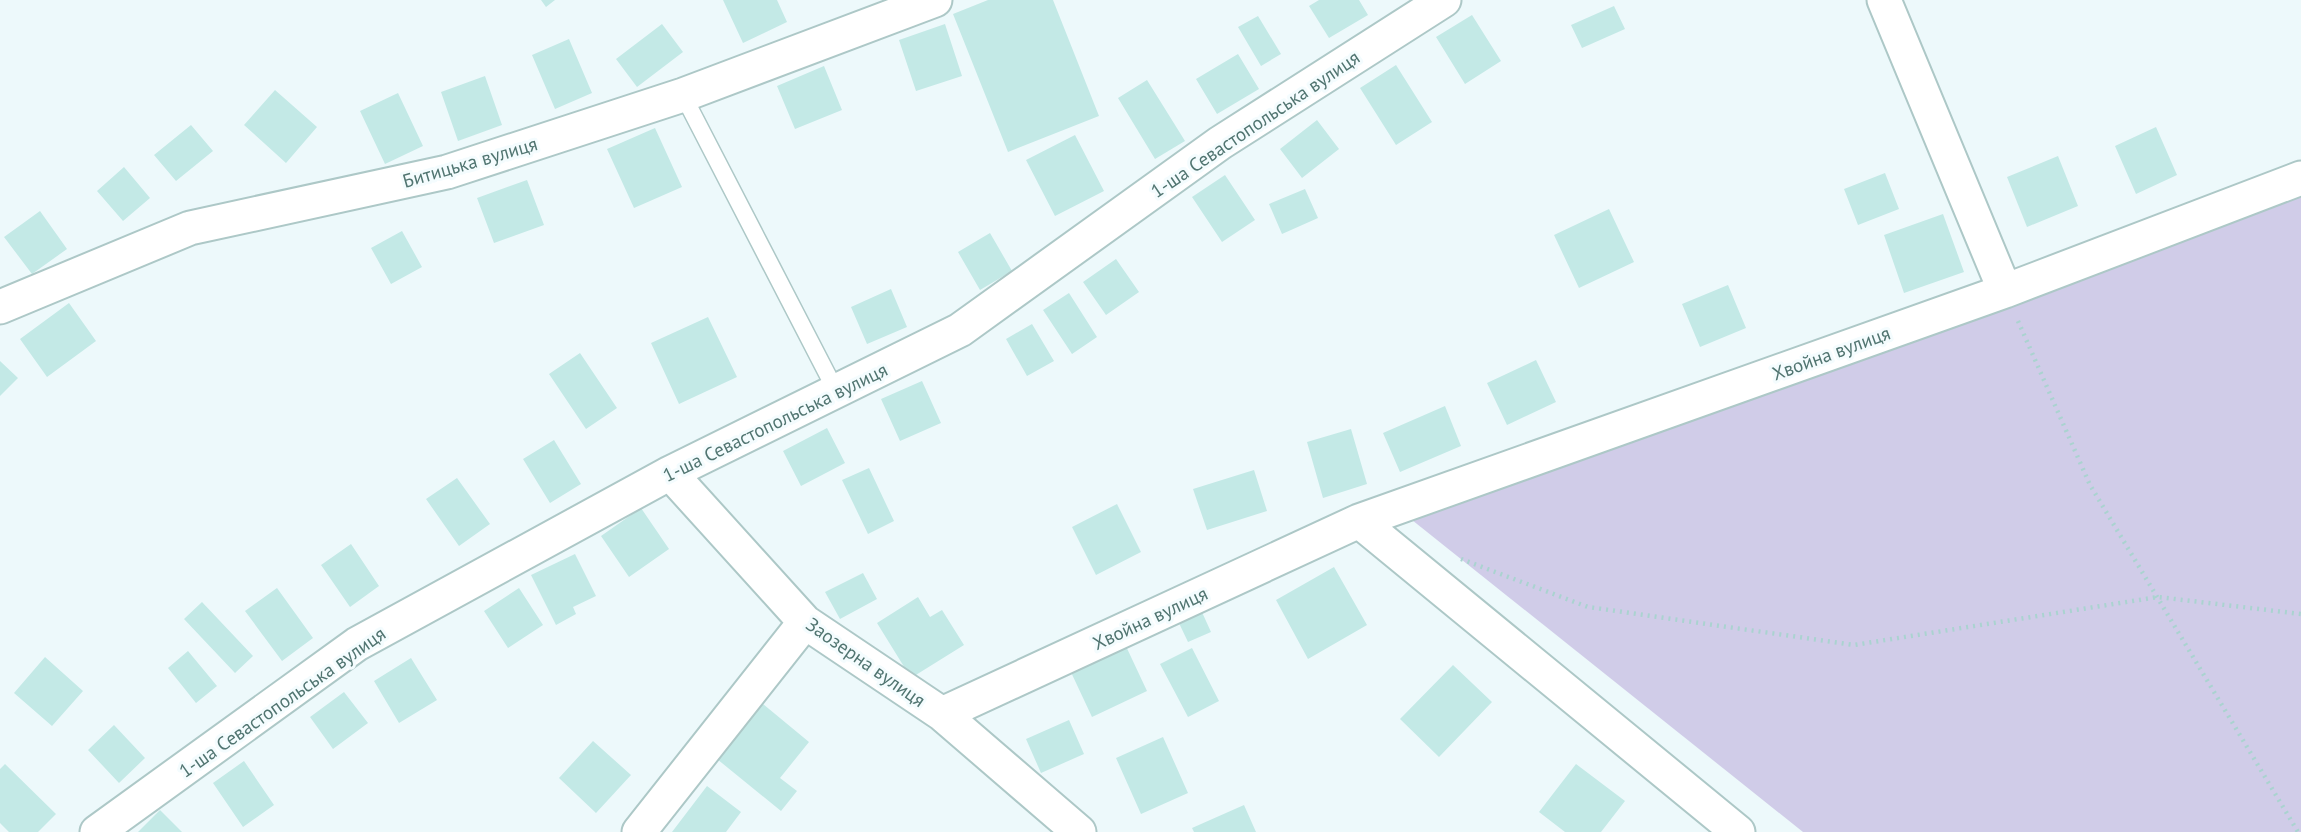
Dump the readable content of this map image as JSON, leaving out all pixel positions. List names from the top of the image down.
{
  "streets": {
    "street": [
      "1-ша Севастопольська вулиця",
      "Битицька вулиця",
      "Хвойна вулиця",
      "Заозерна вулиця"
    ]
  },
  "crossings": [
    ["1-ша Севастопольська вулиця", "Заозерна вулиця"],
    ["Хвойна вулиця", "Заозерна вулиця"]
  ]
}
